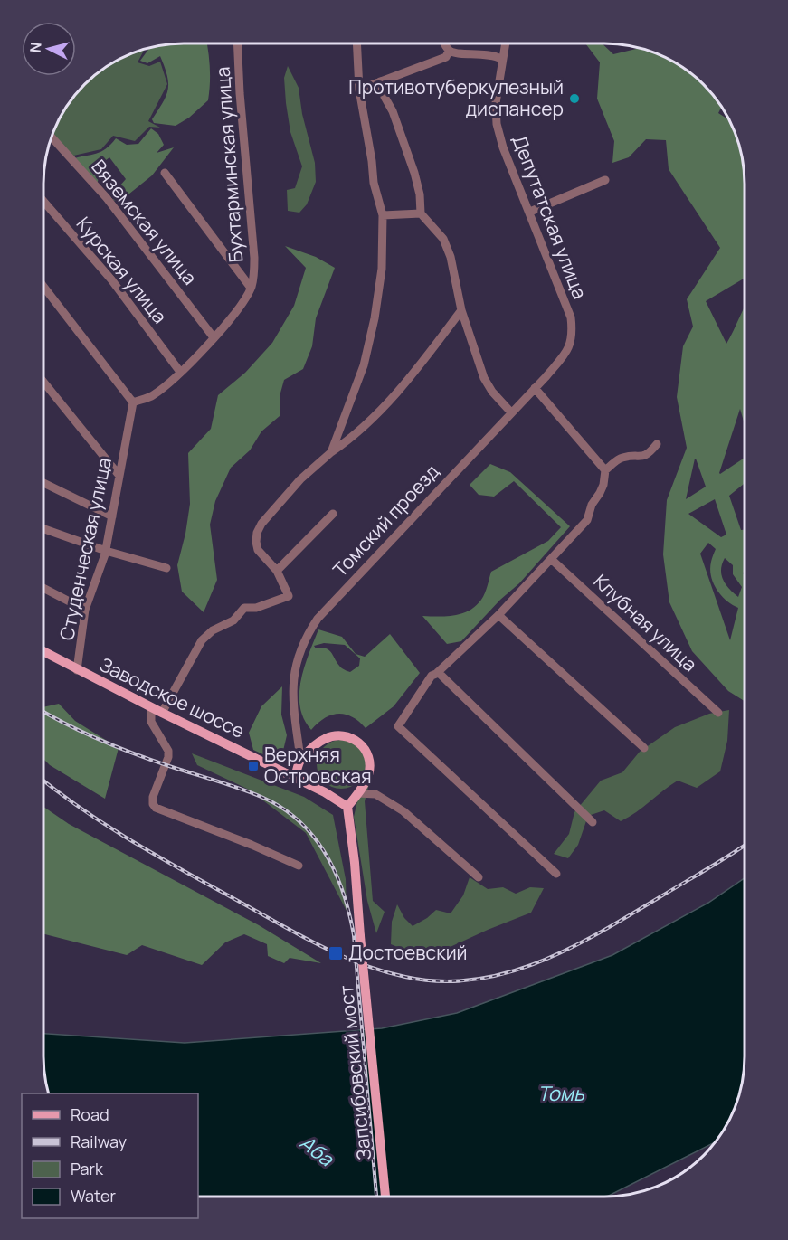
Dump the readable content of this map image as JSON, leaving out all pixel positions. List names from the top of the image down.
{
  "streets": {
    "main road": ["Заводское шоссе", "Запсибовский мост"],
    "street": [
      "Бухтарминская улица",
      "Депутатская улица",
      "Вяземская улица",
      "Курская улица",
      "Томский проезд",
      "Студенческая улица",
      "Клубная улица"
    ]
  },
  "crossings": [
    ["Бухтарминская улица", "Вяземская улица"],
    ["Бухтарминская улица", "Курская улица"],
    ["Бухтарминская улица", "Студенческая улица"],
    ["Депутатская улица", "Томский проезд"],
    ["Томский проезд", "Заводское шоссе"],
    ["Томский проезд", "Запсибовский мост"],
    ["Студенческая улица", "Заводское шоссе"],
    ["Заводское шоссе", "Запсибовский мост"]
  ],
  "water": ["Томь", "Аба"],
  "places": {
    "other": ["Противотуберкулезный диспансер"],
    "transit": ["Верхняя Островская", "Достоевский"]
  },
  "legend": [
    "Road",
    "Railway",
    "Park",
    "Water"
  ],
  "north": "left"
}
